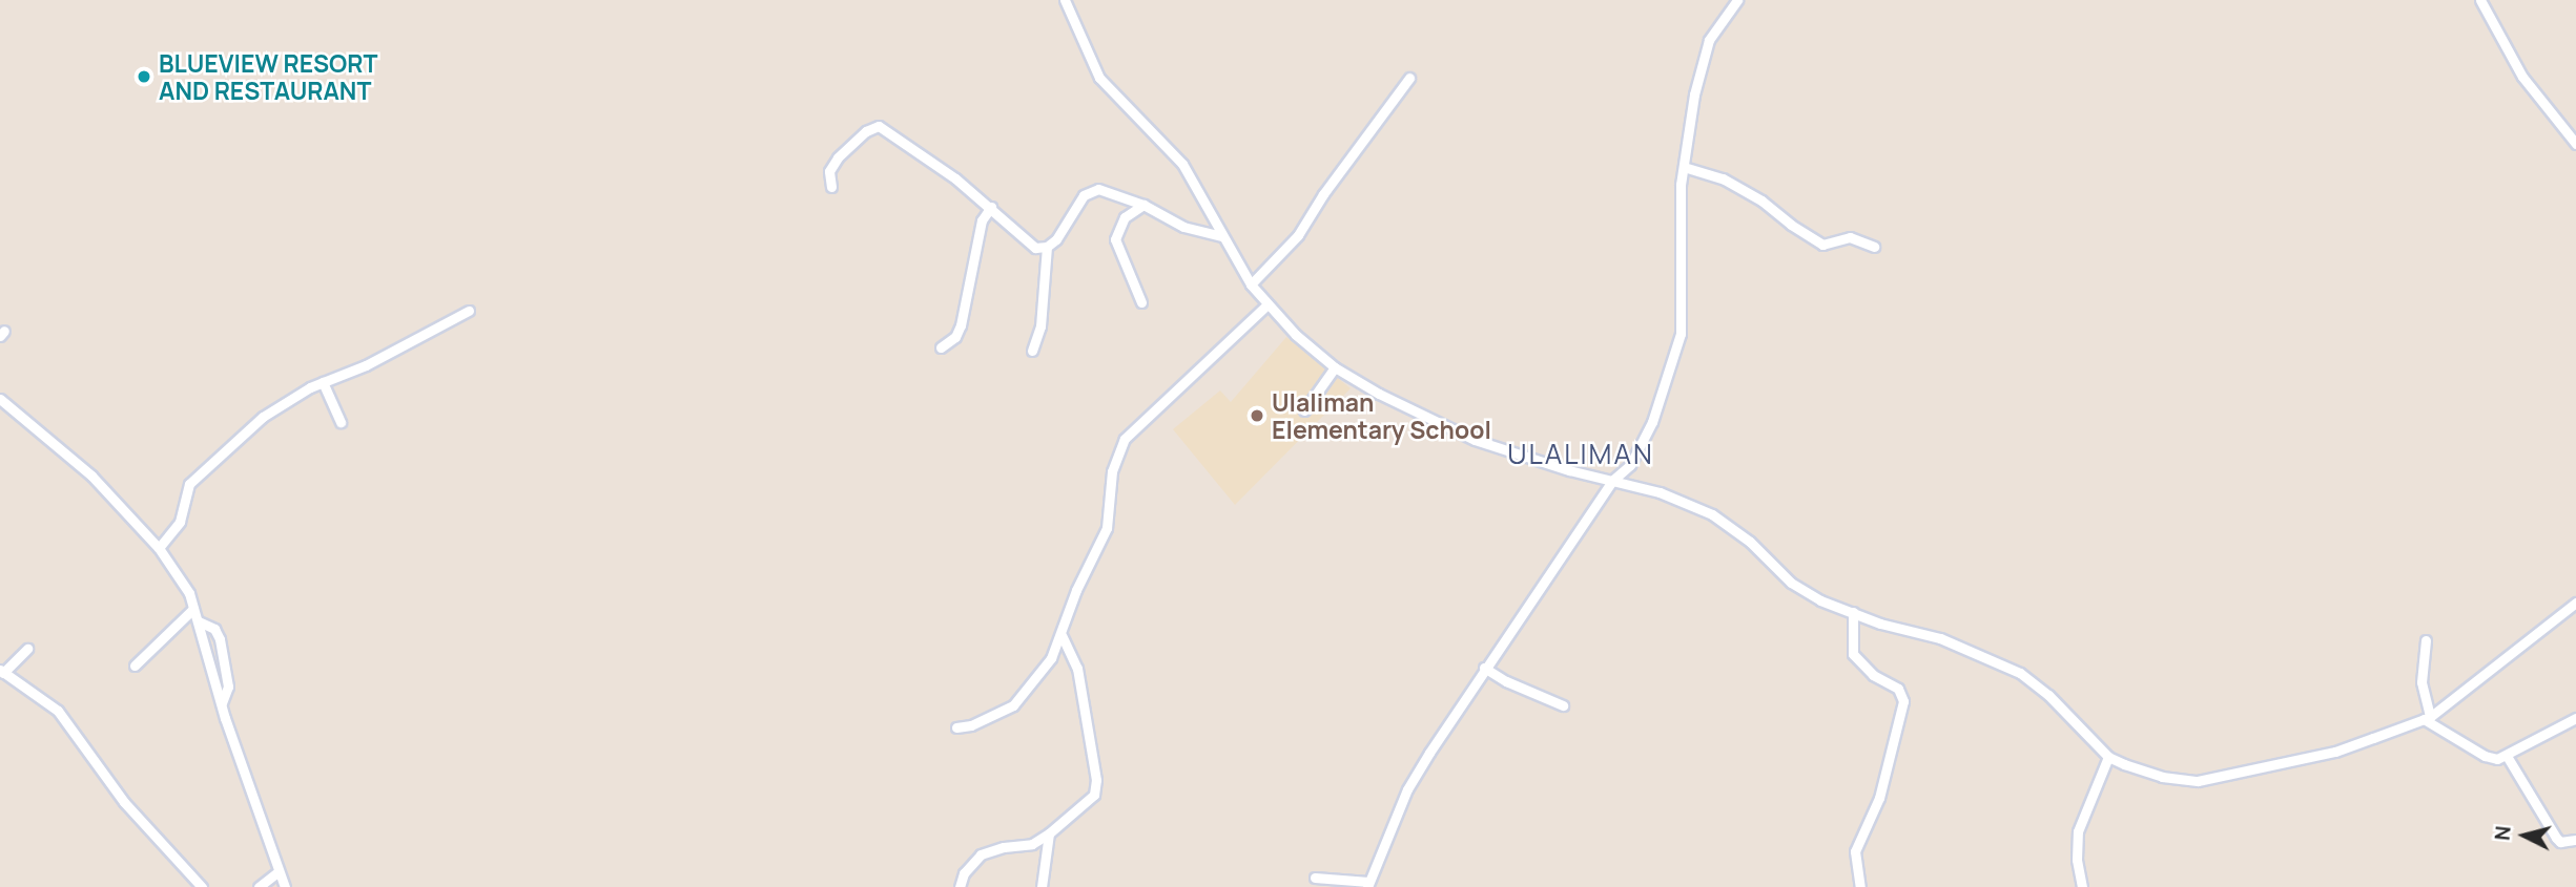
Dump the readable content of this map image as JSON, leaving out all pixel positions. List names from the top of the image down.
{
  "districts": ["ULALIMAN"],
  "places": ["BLUEVIEW RESORT AND RESTAURANT", "Ulaliman Elementary School"],
  "north": "left"
}
